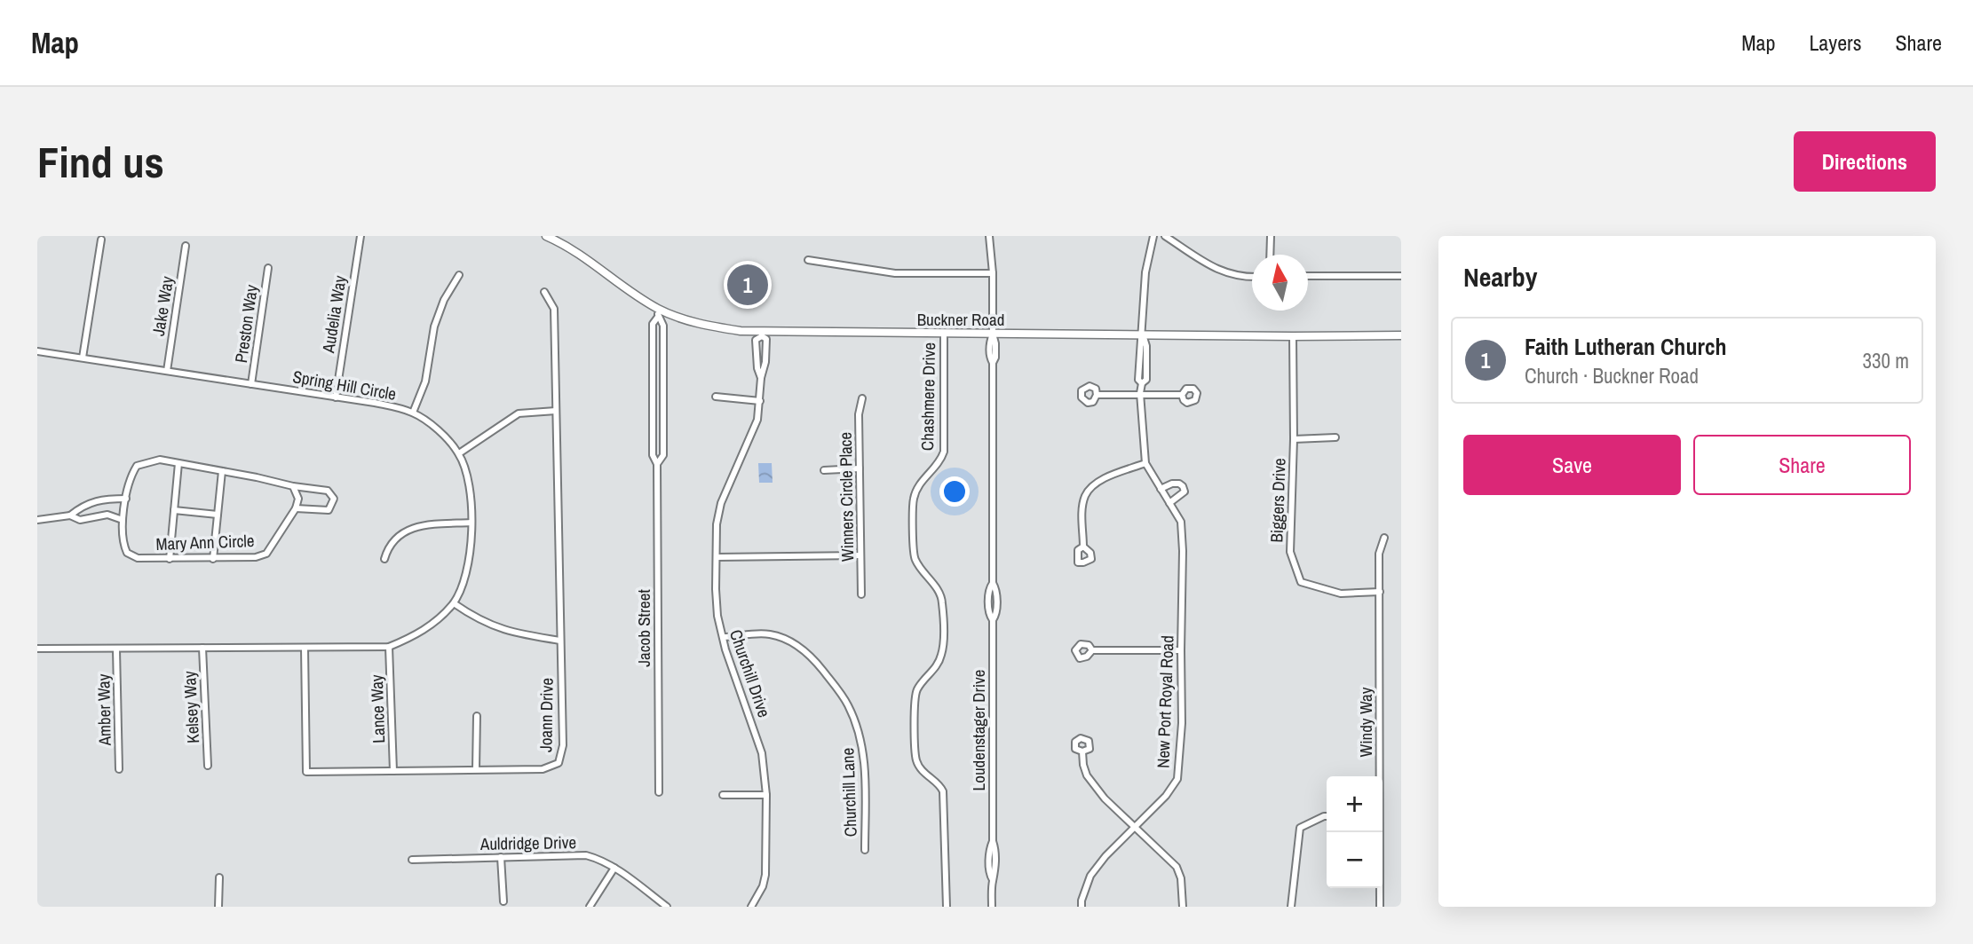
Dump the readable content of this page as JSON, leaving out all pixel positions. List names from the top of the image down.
{
  "streets": {
    "street": [
      "Jake Way",
      "Audelia Way",
      "Buckner Road",
      "Preston Way",
      "Spring Hill Circle",
      "Chashmere Drive",
      "Winners Circle Place",
      "Biggers Drive",
      "Mary Ann Circle",
      "Jacob Street",
      "Churchill Drive",
      "New Port Royal Road",
      "Kelsey Way",
      "Lance Way",
      "Amber Way",
      "Joann Drive",
      "Windy Way",
      "Loudenstager Drive",
      "Churchill Lane",
      "Auldridge Drive"
    ]
  },
  "crossings": [
    ["Jake Way", "Spring Hill Circle"],
    ["Audelia Way", "Spring Hill Circle"],
    ["Buckner Road", "Chashmere Drive"],
    ["Buckner Road", "Biggers Drive"],
    ["Buckner Road", "Jacob Street"],
    ["Buckner Road", "Churchill Drive"],
    ["Buckner Road", "New Port Royal Road"],
    ["Buckner Road", "Loudenstager Drive"],
    ["Preston Way", "Spring Hill Circle"],
    ["Spring Hill Circle", "Kelsey Way"],
    ["Spring Hill Circle", "Lance Way"],
    ["Spring Hill Circle", "Amber Way"],
    ["Spring Hill Circle", "Joann Drive"],
    ["Biggers Drive", "Windy Way"],
    ["Churchill Drive", "Churchill Lane"],
    ["Lance Way", "Joann Drive"]
  ],
  "north": "top",
  "page": {
    "header": "Map",
    "nav": ["Map", "Layers", "Share"],
    "buttons": [
      "Directions",
      ["Save", "Share"]
    ],
    "title": "Find us",
    "heading": "Nearby",
    "pins": "1",
    "list": [
      {
        "mark": "1",
        "name": "Faith Lutheran Church",
        "note": "Church · Buckner Road",
        "value": "330 m"
      }
    ],
    "map_buttons": ["+", "−"]
  }
}
